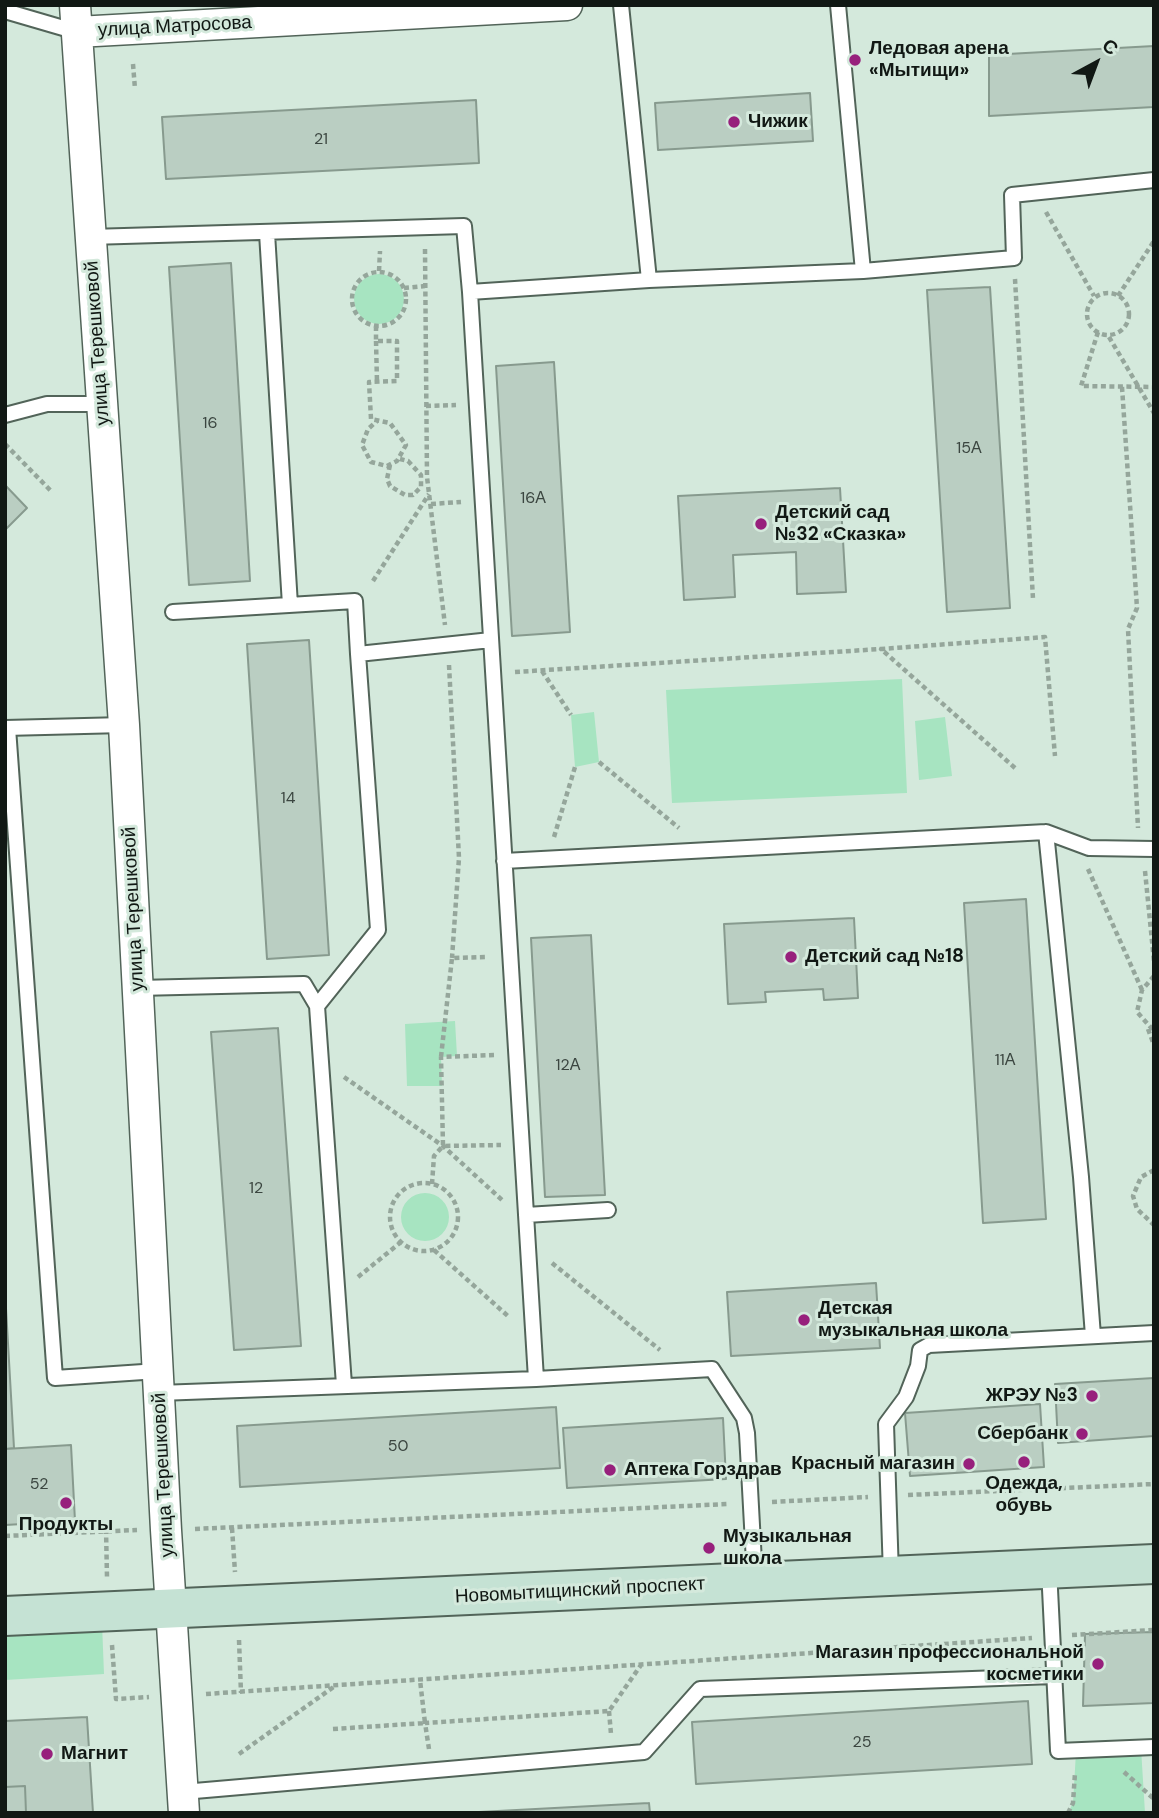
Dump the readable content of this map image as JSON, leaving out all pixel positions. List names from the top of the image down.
{
  "streets": {
    "main road": ["Новомытищинский проспект"],
    "street": ["улица Матросова", "улица Терешковой"]
  },
  "crossings": [
    ["улица Матросова", "улица Терешковой"],
    ["улица Терешковой", "Новомытищинский проспект"]
  ],
  "places": [
    "Ледовая арена «Мытищи»",
    "Чижик",
    "Детский сад №32 «Сказка»",
    "Детский сад №18",
    "Детская музыкальная школа",
    "ЖРЭУ №3",
    "Сбербанк",
    "Одежда, обувь",
    "Красный магазин",
    "Аптека Горздрав",
    "Продукты",
    "Музыкальная школа",
    "Магазин профессиональной косметики",
    "Магнит"
  ],
  "house_numbers": [
    "21",
    "16",
    "15А",
    "16А",
    "14",
    "11А",
    "12А",
    "12",
    "50",
    "52",
    "25"
  ],
  "north": "top right"
}
